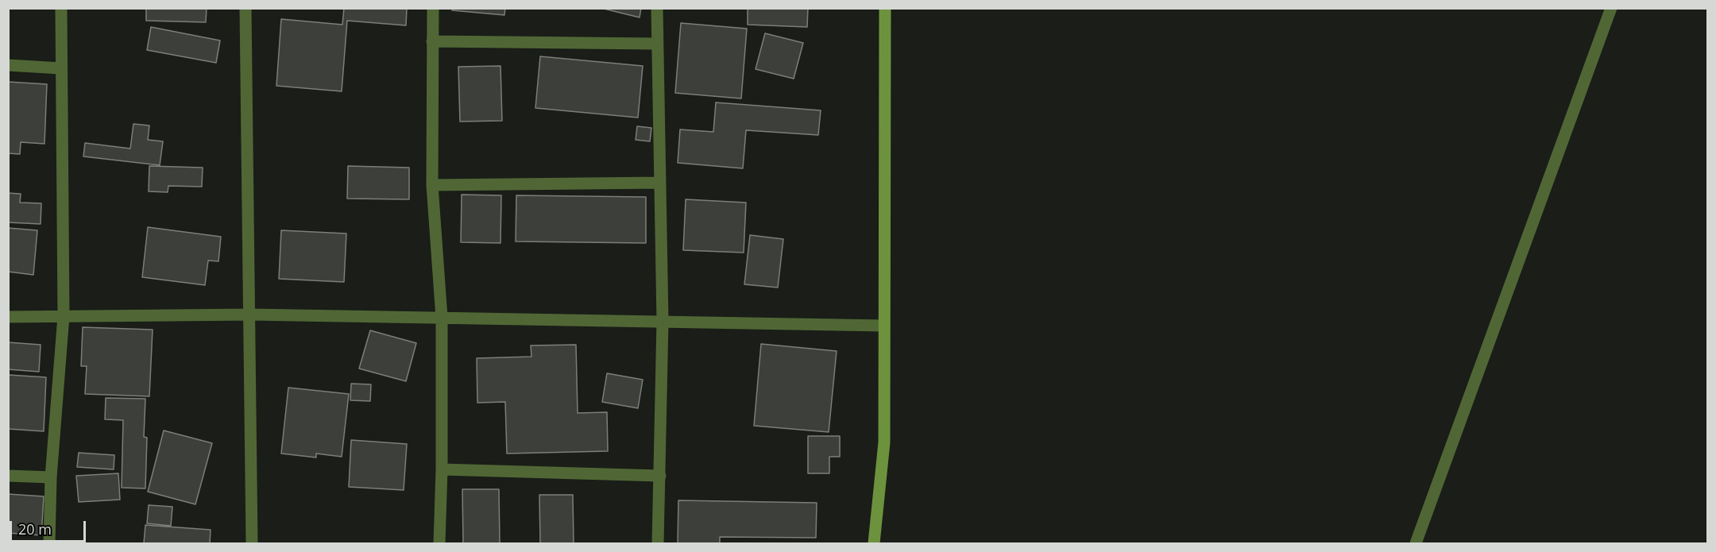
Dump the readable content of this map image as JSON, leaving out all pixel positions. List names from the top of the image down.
{
  "scale_bar": "20 m"
}
